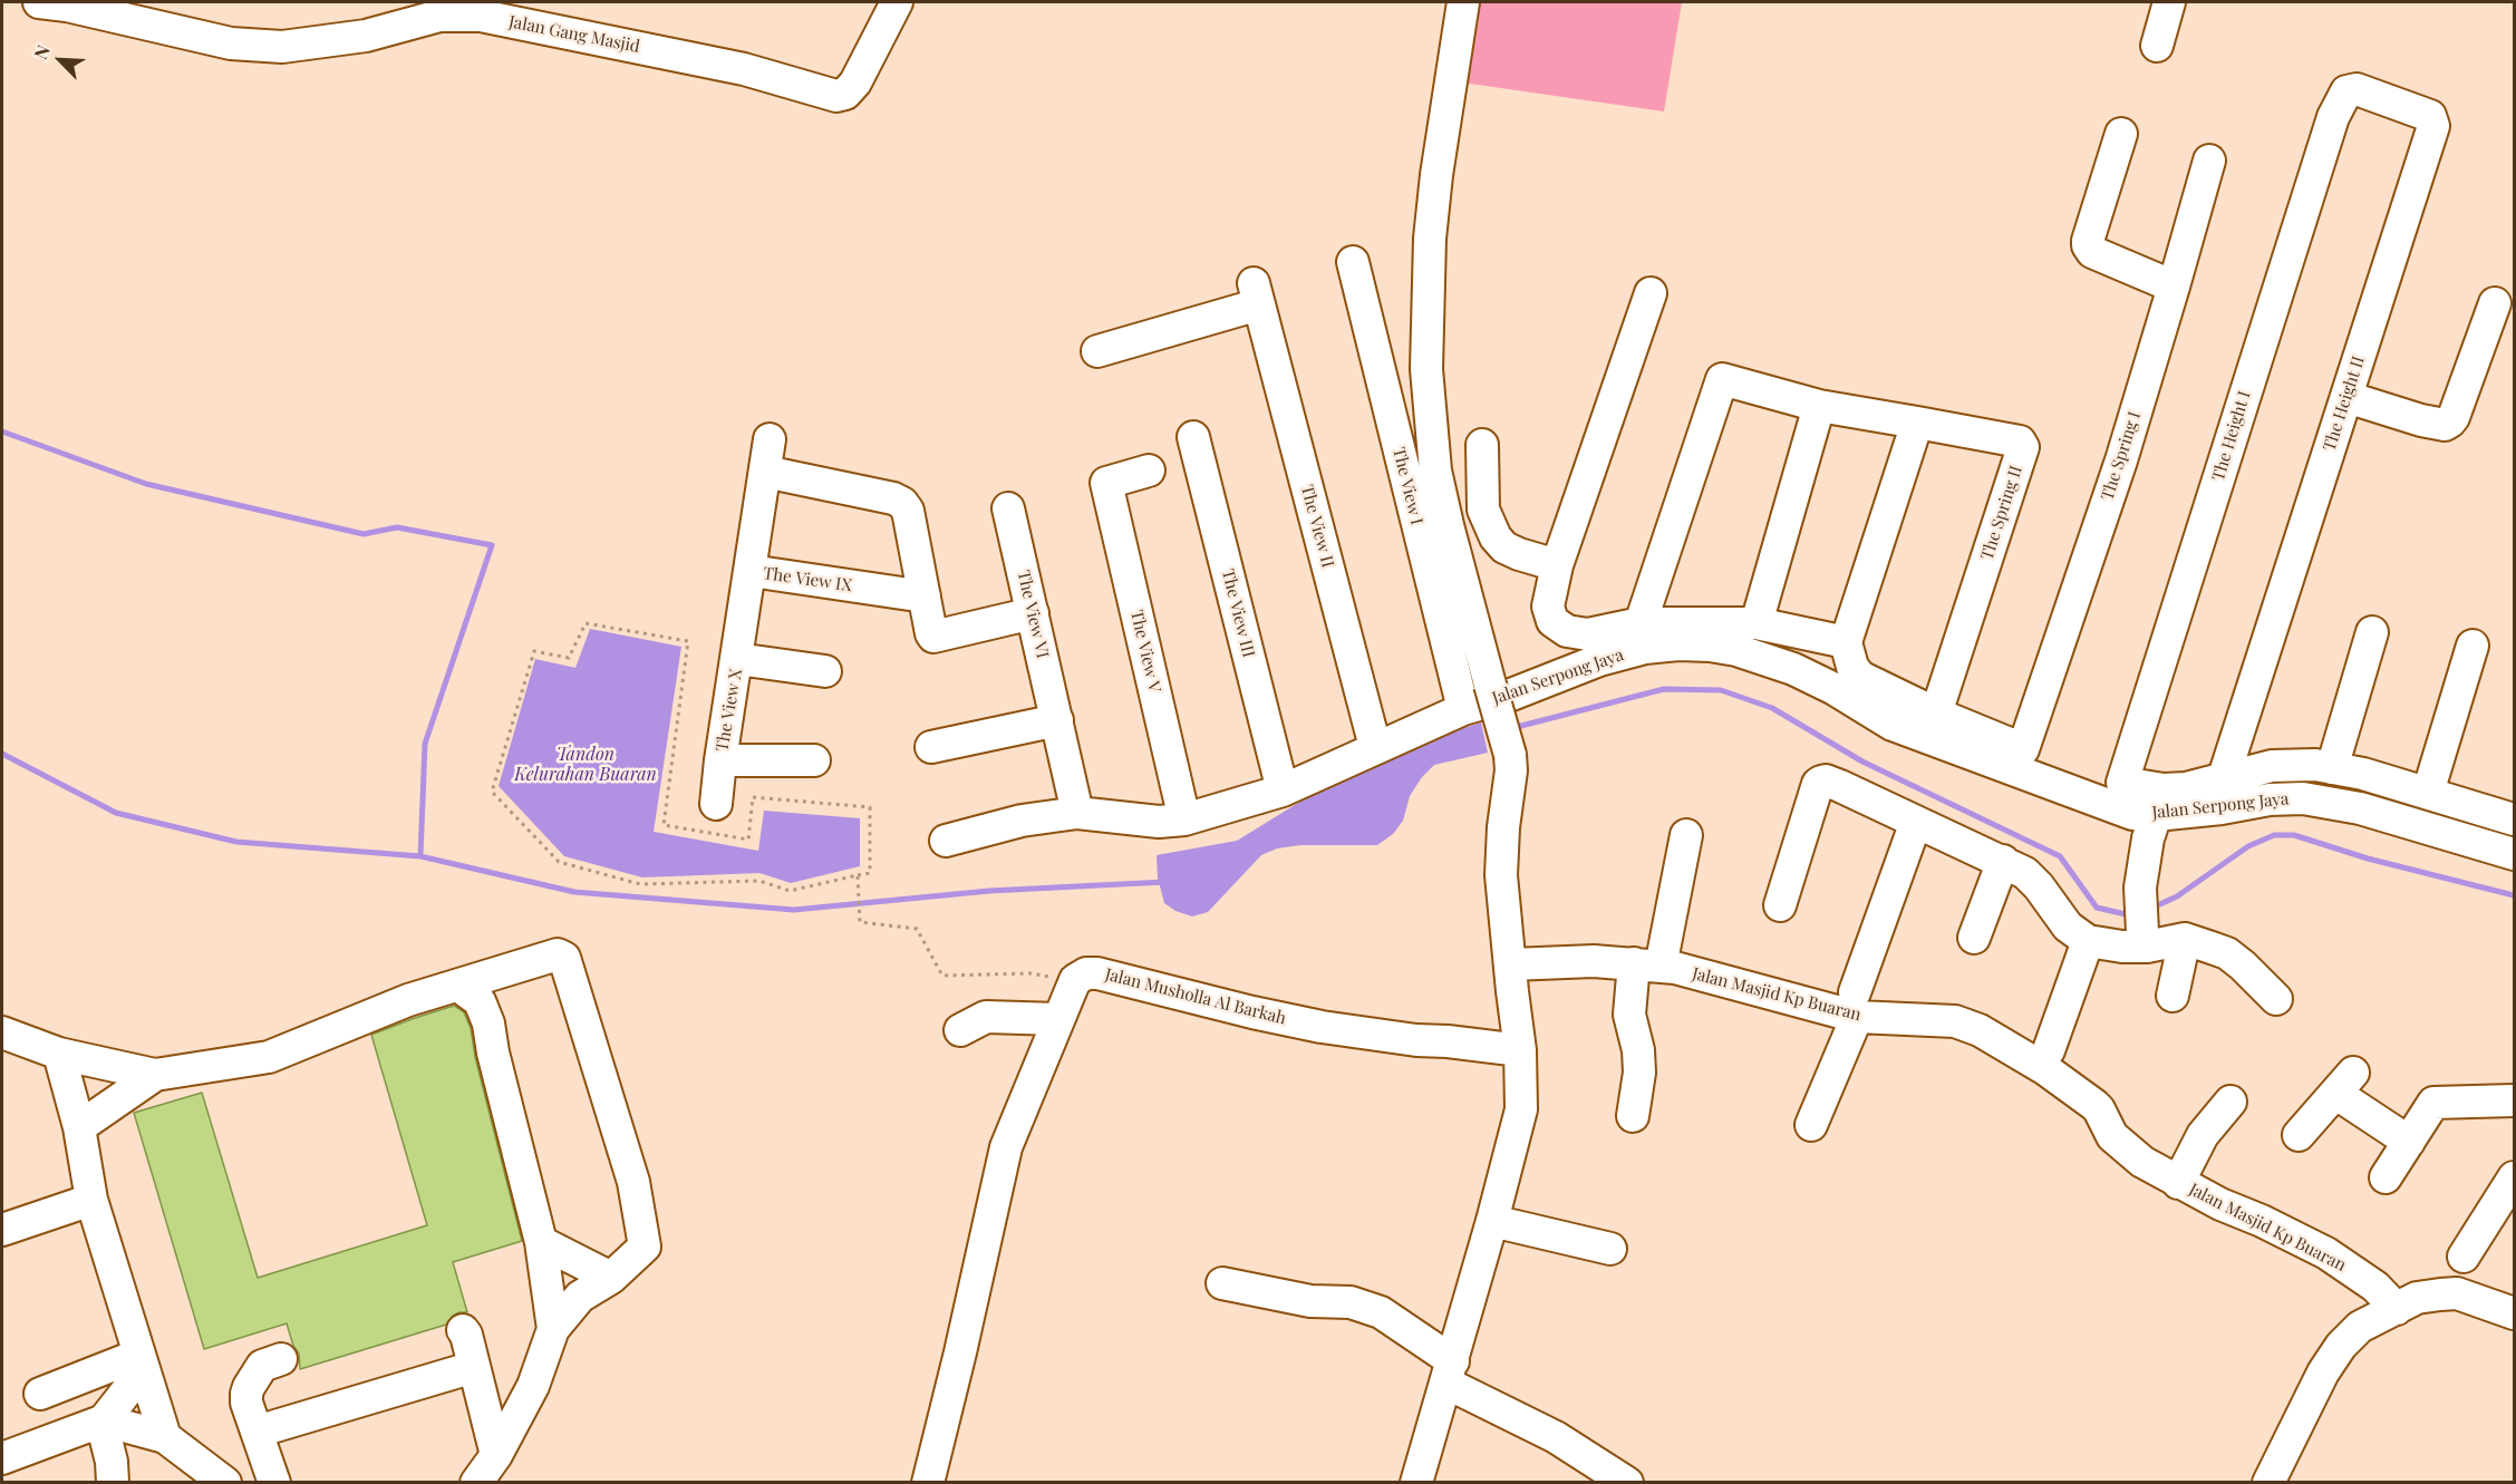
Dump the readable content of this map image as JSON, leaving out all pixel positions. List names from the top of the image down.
{
  "streets": {
    "street": [
      "Jalan Gang Masjid",
      "The Height II",
      "The Height I",
      "The Spring I",
      "The View I",
      "The Spring II",
      "The View II",
      "The View IX",
      "The View III",
      "The View VI",
      "The View V",
      "Jalan Serpong Jaya",
      "The View X",
      "Jalan Masjid Kp Buaran",
      "Jalan Musholla Al Barkah"
    ]
  },
  "crossings": [
    ["The Height II", "The Height I"],
    ["The Spring I", "The Spring II"],
    ["The View I", "Jalan Serpong Jaya"],
    ["The View II", "Jalan Serpong Jaya"],
    ["The View IX", "The View X"],
    ["The View III", "Jalan Serpong Jaya"],
    ["The View VI", "Jalan Serpong Jaya"],
    ["The View V", "Jalan Serpong Jaya"]
  ],
  "water": ["Tandon Kelurahan Buaran"],
  "north": "top left"
}
